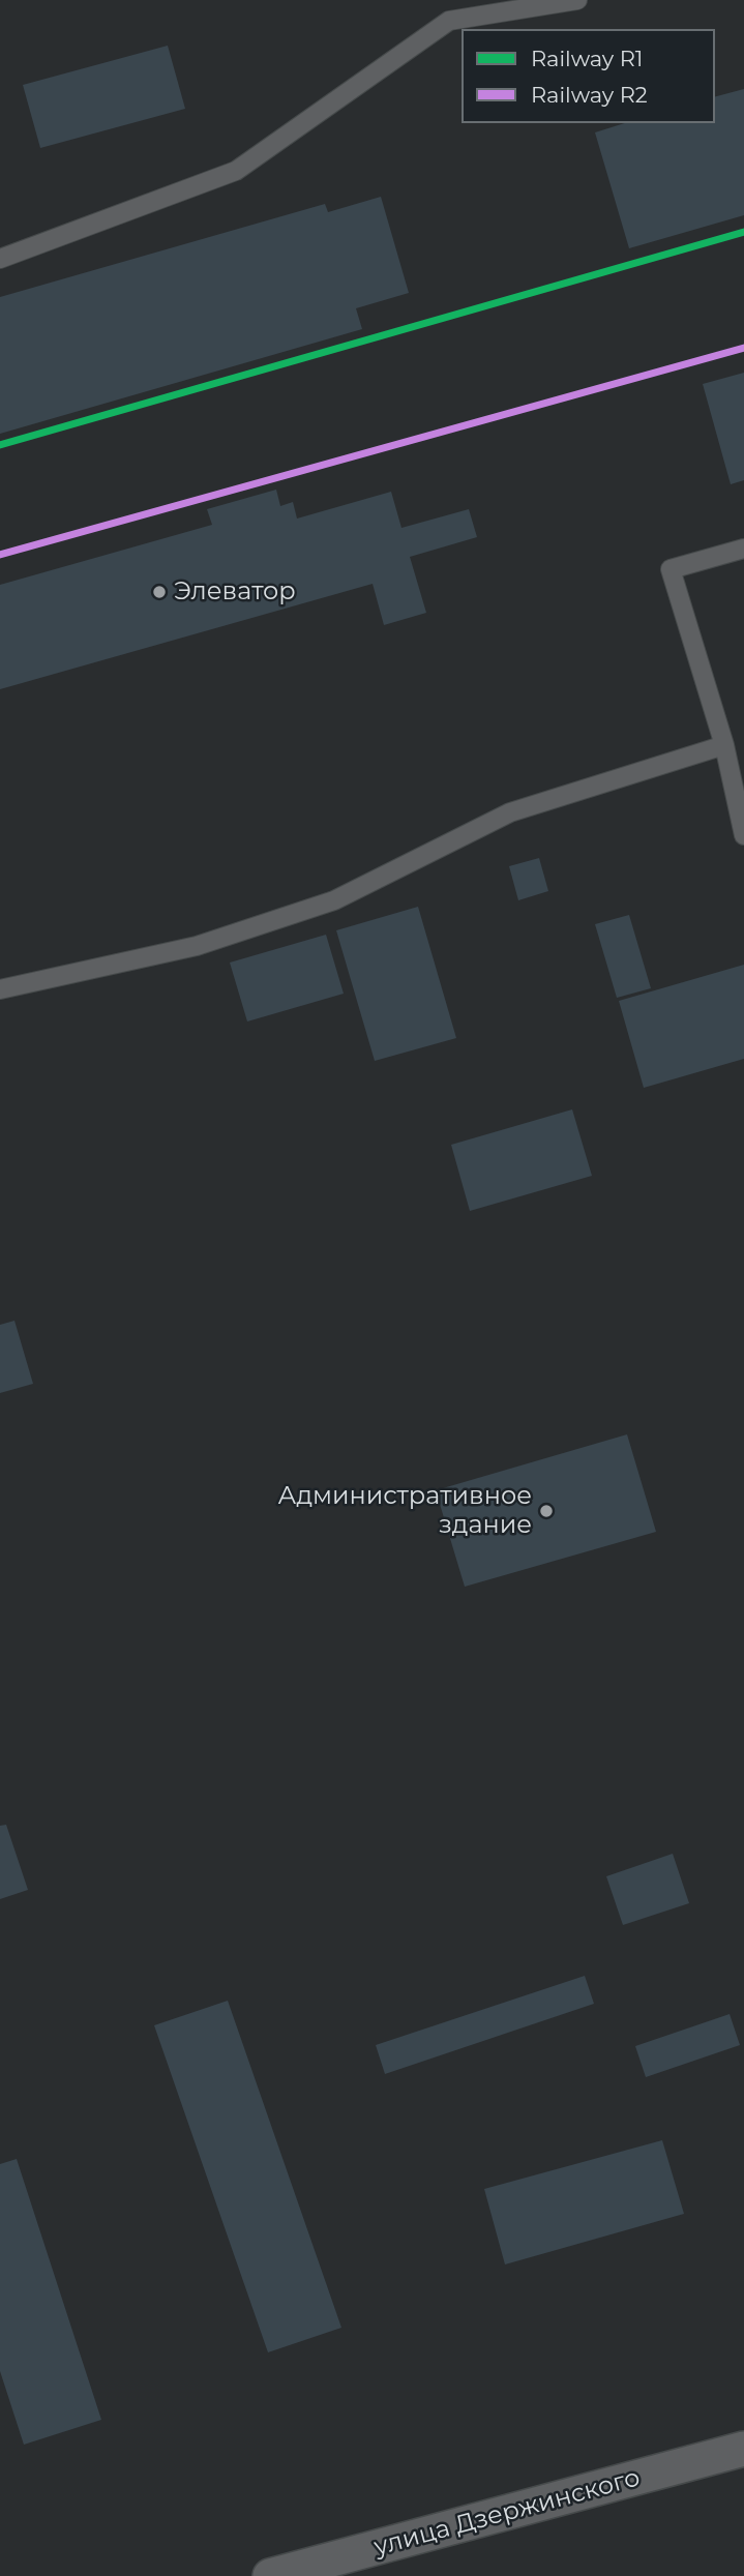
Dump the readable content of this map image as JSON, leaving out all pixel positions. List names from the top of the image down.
{
  "streets": {
    "street": ["улица Дзержинского"]
  },
  "places": ["Элеватор", "Административное здание"],
  "lines": ["rail line R1", "rail line R2"],
  "legend": ["Railway R1", "Railway R2"]
}
